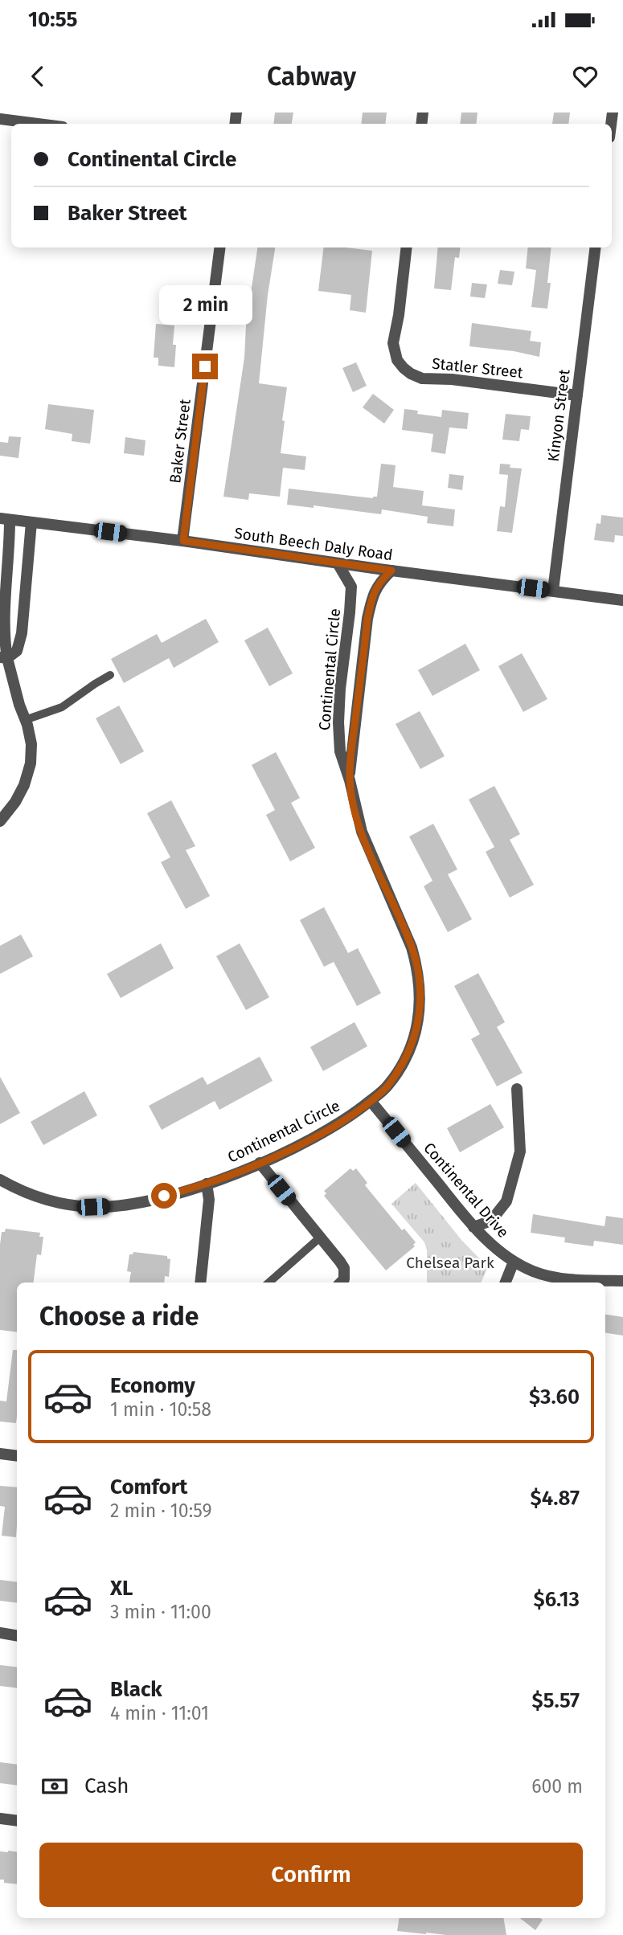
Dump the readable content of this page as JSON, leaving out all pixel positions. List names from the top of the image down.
{
  "streets": {
    "street": [
      "Statler Street",
      "Kinyon Street",
      "Baker Street",
      "South Beech Daly Road",
      "Continental Circle",
      "Continental Drive"
    ]
  },
  "crossings": [
    ["Statler Street", "Kinyon Street"],
    ["Kinyon Street", "South Beech Daly Road"],
    ["Baker Street", "South Beech Daly Road"],
    ["South Beech Daly Road", "Continental Circle"],
    ["Continental Circle", "Continental Drive"]
  ],
  "parks": ["Chelsea Park"],
  "page": {
    "status": "10:55",
    "header": "Cabway",
    "banner": ["Continental Circle", "Baker Street"],
    "bubble": "2 min",
    "heading": "Choose a ride",
    "list": [
      {
        "name": "Economy",
        "note": "1 min · 10:58",
        "value": "$3.60"
      },
      {
        "name": "Comfort",
        "note": "2 min · 10:59",
        "value": "$4.87"
      },
      {
        "name": "XL",
        "note": "3 min · 11:00",
        "value": "$6.13"
      },
      {
        "name": "Black",
        "note": "4 min · 11:01",
        "value": "$5.57"
      }
    ],
    "pay": ["Cash", "600 m"],
    "buttons": "Confirm"
  }
}
